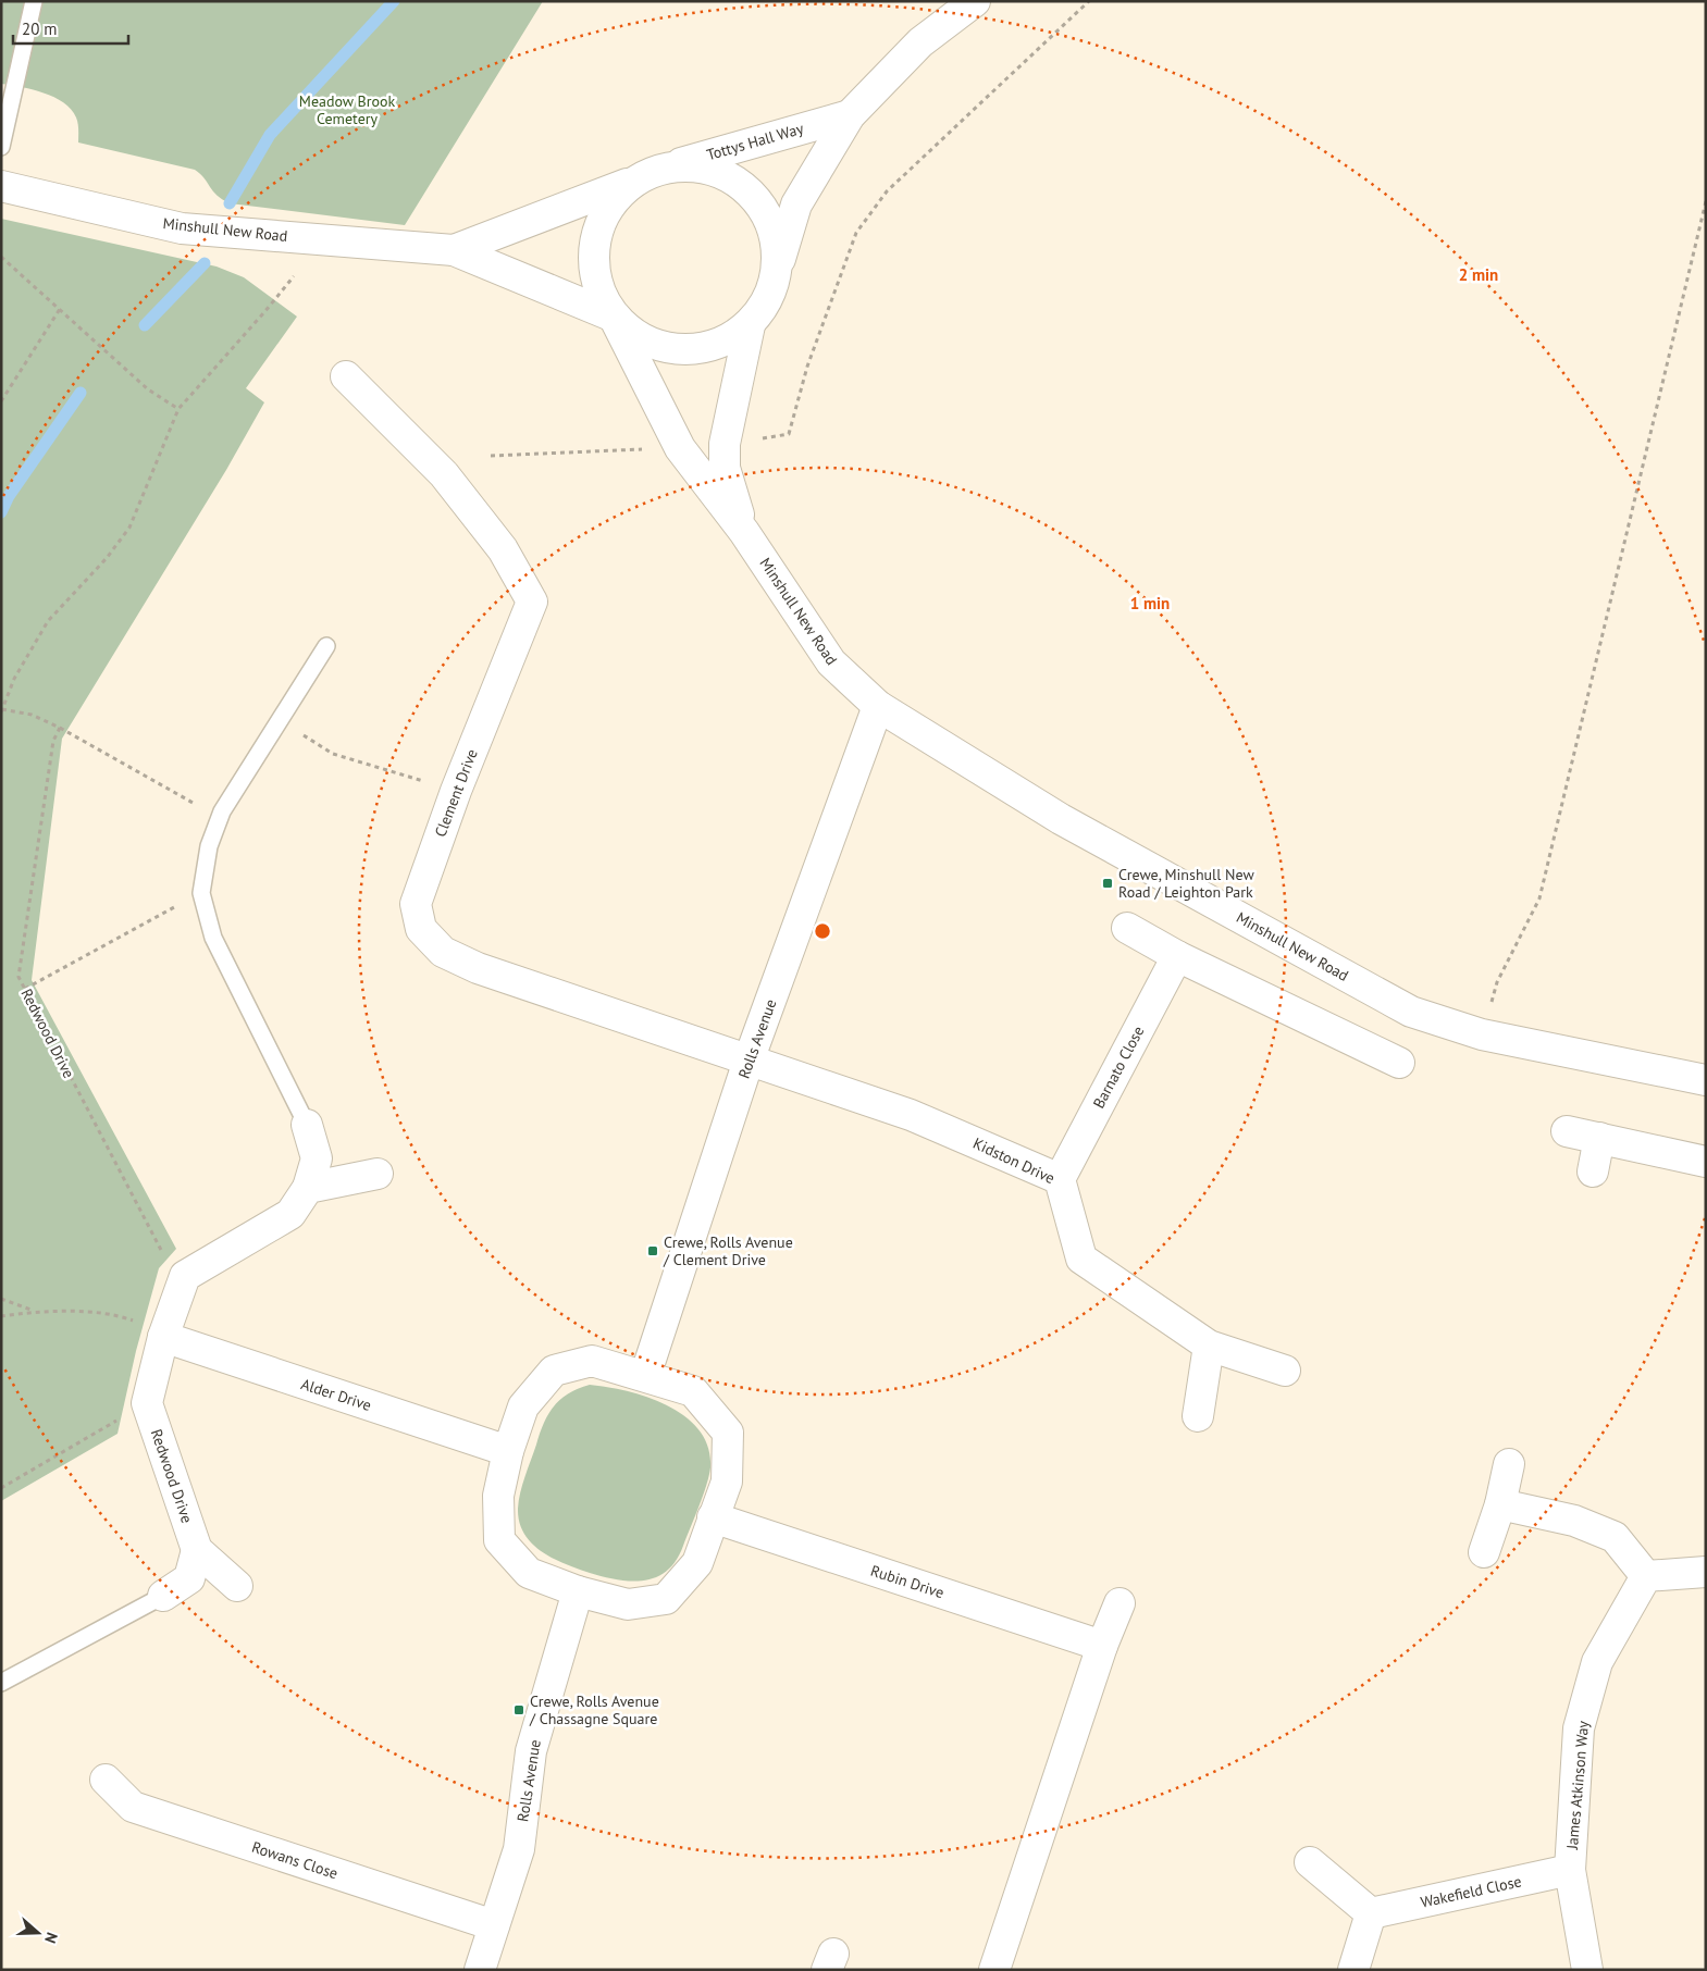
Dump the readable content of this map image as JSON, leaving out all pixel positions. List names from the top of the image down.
{
  "streets": {
    "street": [
      "Tottys Hall Way",
      "Minshull New Road",
      "Clement Drive",
      "Redwood Drive",
      "Rolls Avenue",
      "Barnato Close",
      "Kidston Drive",
      "Alder Drive",
      "Rubin Drive",
      "James Atkinson Way",
      "Rowans Close",
      "Wakefield Close"
    ]
  },
  "crossings": [
    ["Tottys Hall Way", "Minshull New Road"],
    ["Minshull New Road", "Rolls Avenue"],
    ["Clement Drive", "Rolls Avenue"],
    ["Clement Drive", "Kidston Drive"],
    ["Rolls Avenue", "Kidston Drive"],
    ["Rolls Avenue", "Rowans Close"],
    ["Barnato Close", "Kidston Drive"],
    ["James Atkinson Way", "Wakefield Close"]
  ],
  "parks": ["Meadow Brook Cemetery"],
  "places": {
    "transit": ["Crewe, Minshull New Road / Leighton Park", "Crewe, Rolls Avenue / Clement Drive", "Crewe, Rolls Avenue / Chassagne Square"]
  },
  "scale_bar": "20 m",
  "north": "right",
  "rings": ["2 min", "1 min"]
}
